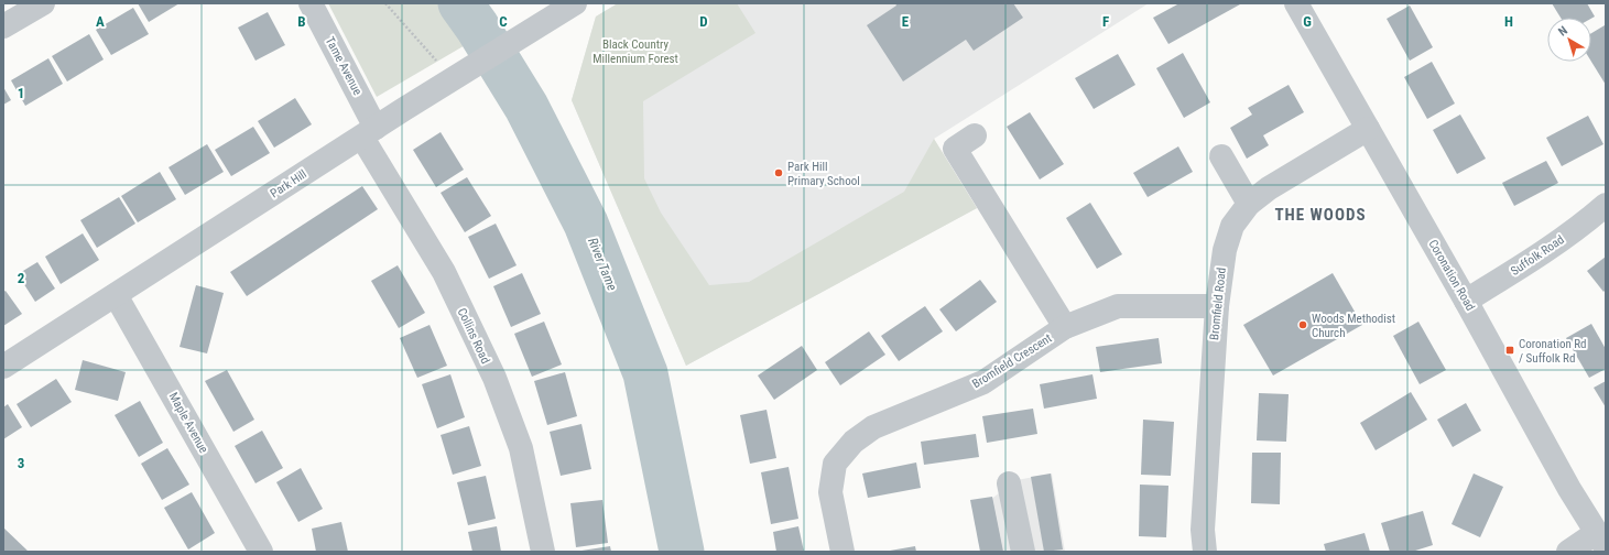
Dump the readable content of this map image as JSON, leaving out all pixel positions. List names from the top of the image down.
{
  "streets": {
    "street": [
      "Tame Avenue",
      "Park Hill",
      "Suffolk Road",
      "Coronation Road",
      "Bromfield Road",
      "Collins Road",
      "Bromfield Crescent",
      "Maple Avenue"
    ]
  },
  "crossings": [
    ["Tame Avenue", "Park Hill"],
    ["Tame Avenue", "Collins Road"],
    ["Park Hill", "Collins Road"],
    ["Park Hill", "Maple Avenue"],
    ["Suffolk Road", "Coronation Road"],
    ["Coronation Road", "Bromfield Road"],
    ["Bromfield Road", "Bromfield Crescent"]
  ],
  "districts": ["THE WOODS"],
  "water": ["River Tame"],
  "parks": ["Black Country Millennium Forest"],
  "places": {
    "other": ["Park Hill Primary School", "Woods Methodist Church"],
    "transit": ["Coronation Rd / Suffolk Rd"]
  },
  "north": "top left",
  "grid": {
    "columns": [
      "A",
      "B",
      "C",
      "D",
      "E",
      "F",
      "G",
      "H"
    ],
    "rows": ["1", "2", "3"]
  }
}
